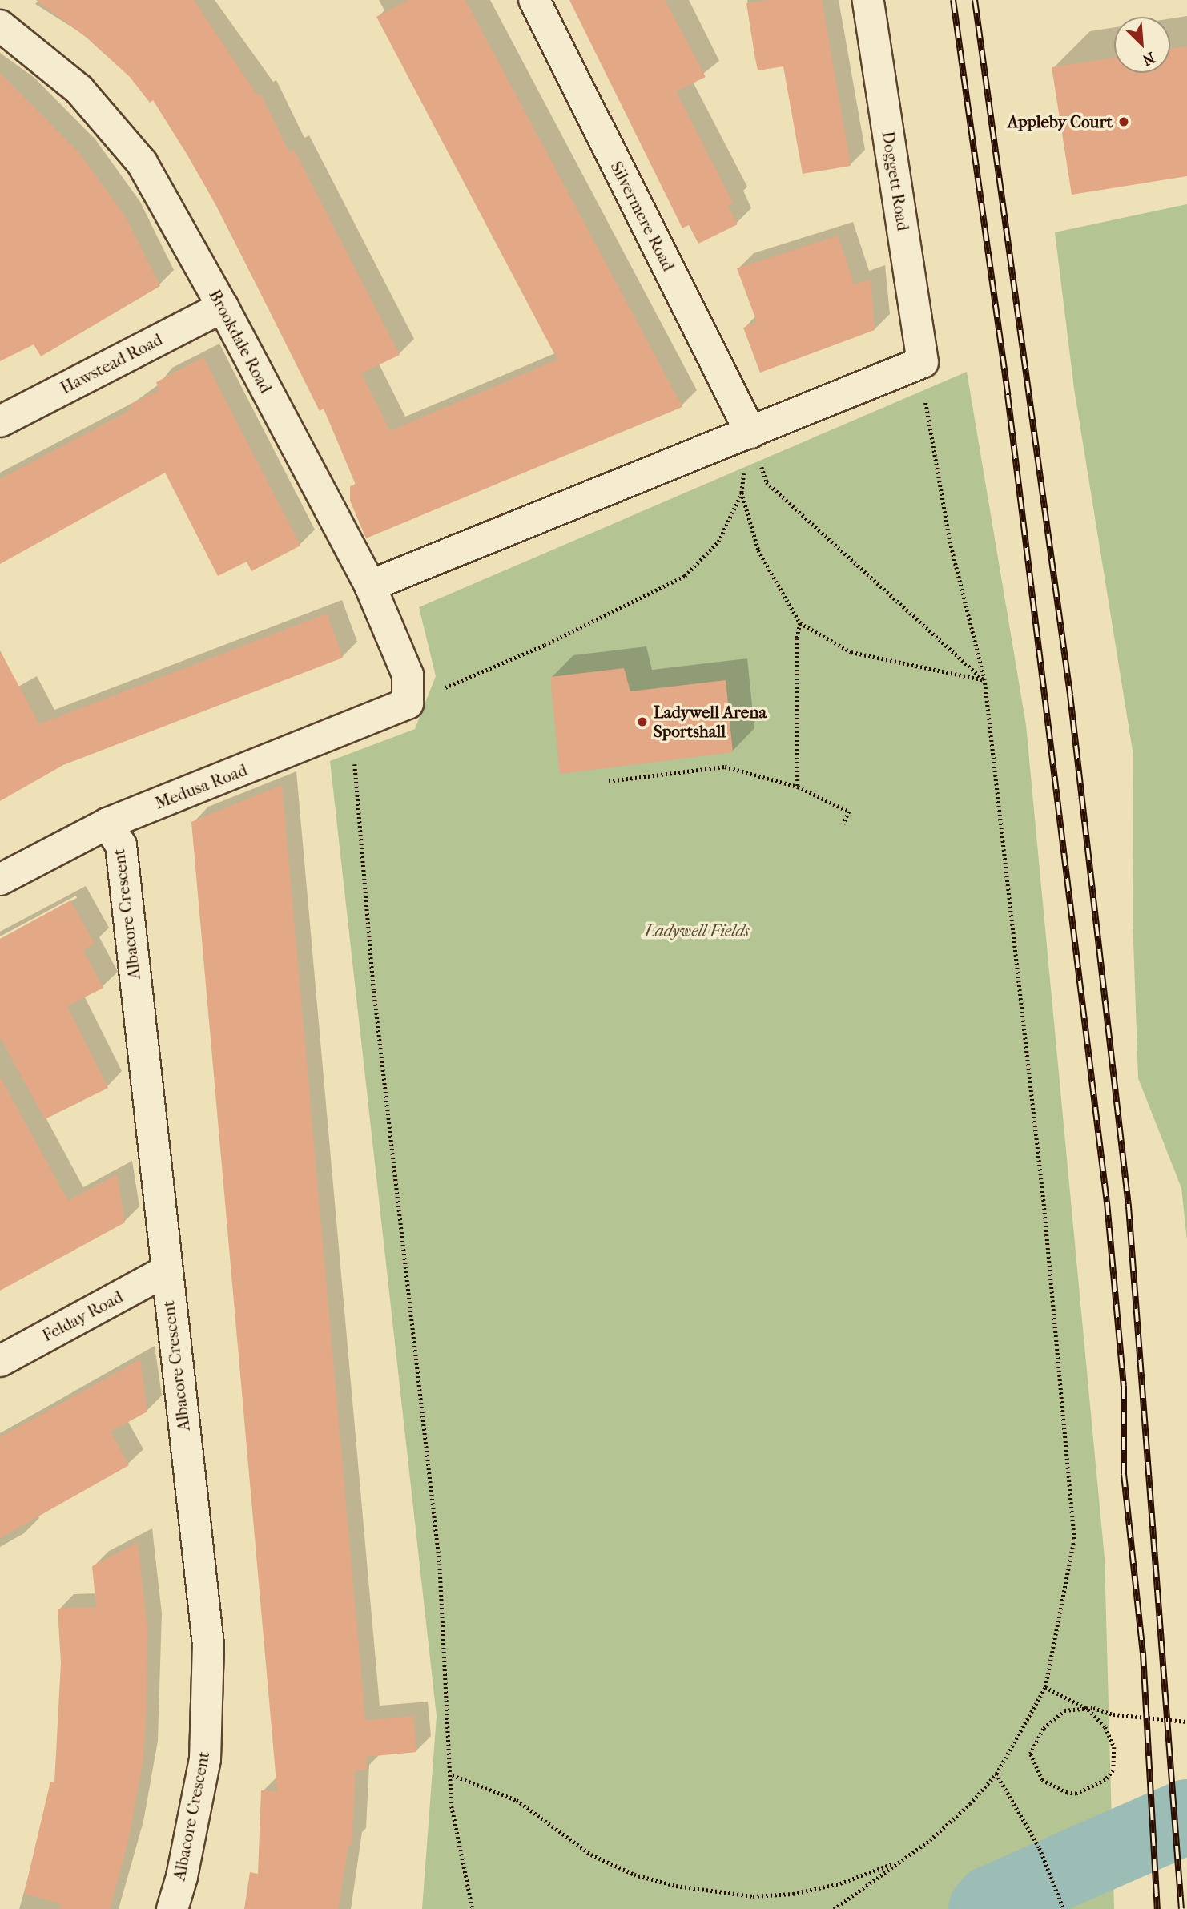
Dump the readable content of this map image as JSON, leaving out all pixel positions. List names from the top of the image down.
{
  "streets": {
    "street": [
      "Doggett Road",
      "Silvermere Road",
      "Brookdale Road",
      "Hawstead Road",
      "Medusa Road",
      "Albacore Crescent",
      "Felday Road"
    ]
  },
  "crossings": [
    ["Brookdale Road", "Hawstead Road"],
    ["Brookdale Road", "Medusa Road"],
    ["Medusa Road", "Albacore Crescent"],
    ["Albacore Crescent", "Felday Road"]
  ],
  "parks": ["Ladywell Fields"],
  "places": ["Appleby Court", "Ladywell Arena Sportshall"],
  "north": "bottom right"
}
